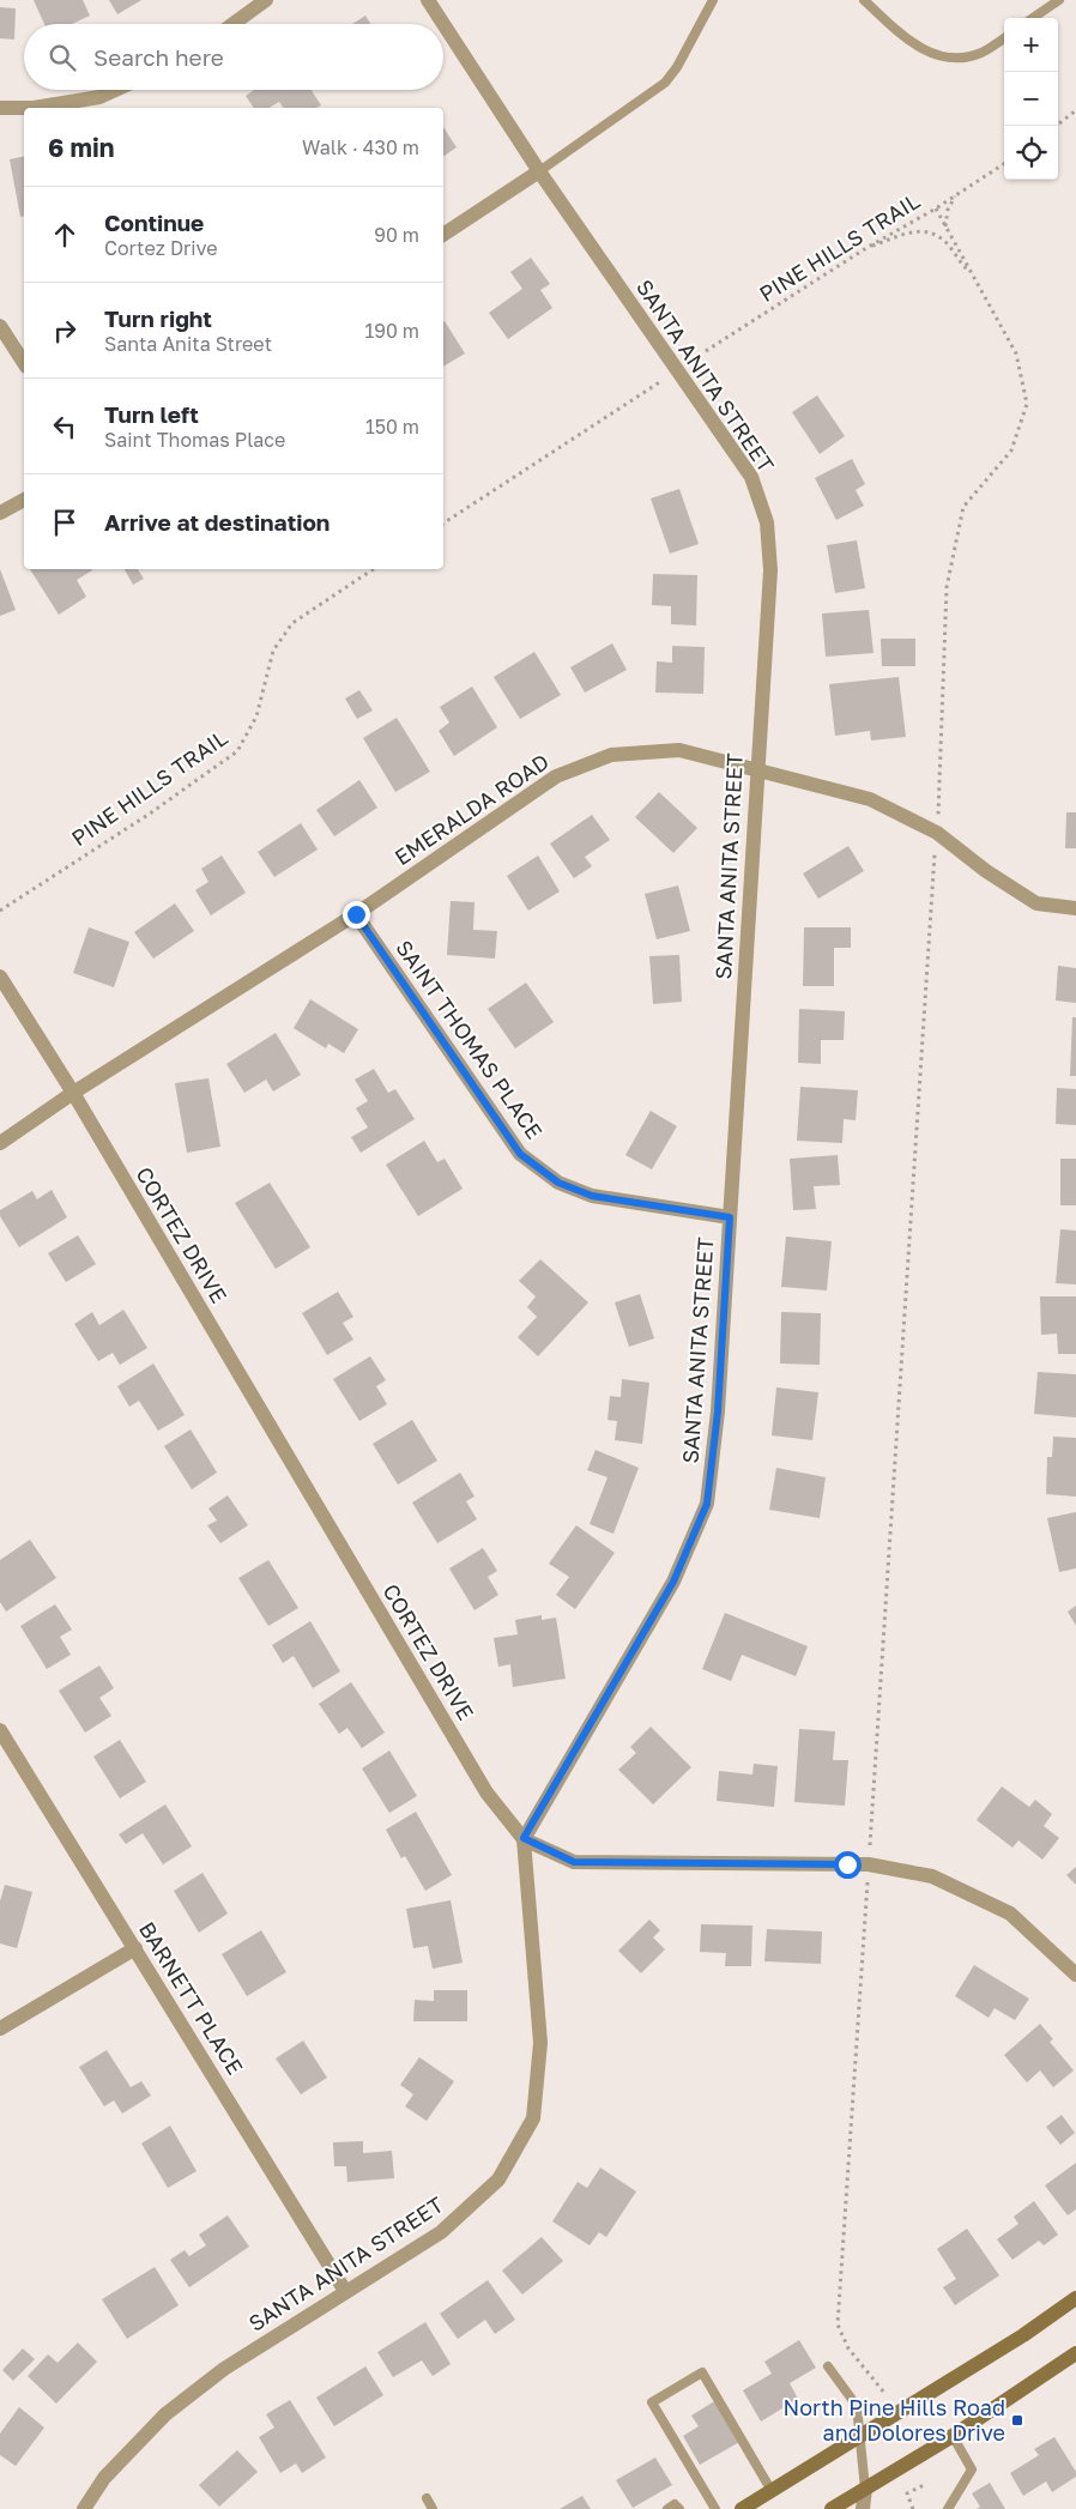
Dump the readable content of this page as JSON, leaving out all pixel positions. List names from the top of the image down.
{
  "streets": {
    "street": [
      "SANTA ANITA STREET",
      "EMERALDA ROAD",
      "SAINT THOMAS PLACE",
      "CORTEZ DRIVE",
      "BARNETT PLACE"
    ],
    "path": ["PINE HILLS TRAIL"]
  },
  "crossings": [
    ["SANTA ANITA STREET", "EMERALDA ROAD"],
    ["SANTA ANITA STREET", "SAINT THOMAS PLACE"],
    ["SANTA ANITA STREET", "CORTEZ DRIVE"],
    ["SANTA ANITA STREET", "BARNETT PLACE"],
    ["EMERALDA ROAD", "SAINT THOMAS PLACE"],
    ["EMERALDA ROAD", "CORTEZ DRIVE"]
  ],
  "places": {
    "transit": ["North Pine Hills Road and Dolores Drive"]
  },
  "page": {
    "map_buttons": ["+", "−"],
    "search": "Search here",
    "heading": ["6 min", "Walk · 430 m"],
    "list": [
      ["Continue", "Cortez Drive", "90 m"],
      ["Turn right", "Santa Anita Street", "190 m"],
      ["Turn left", "Saint Thomas Place", "150 m"],
      "Arrive at destination"
    ]
  }
}
